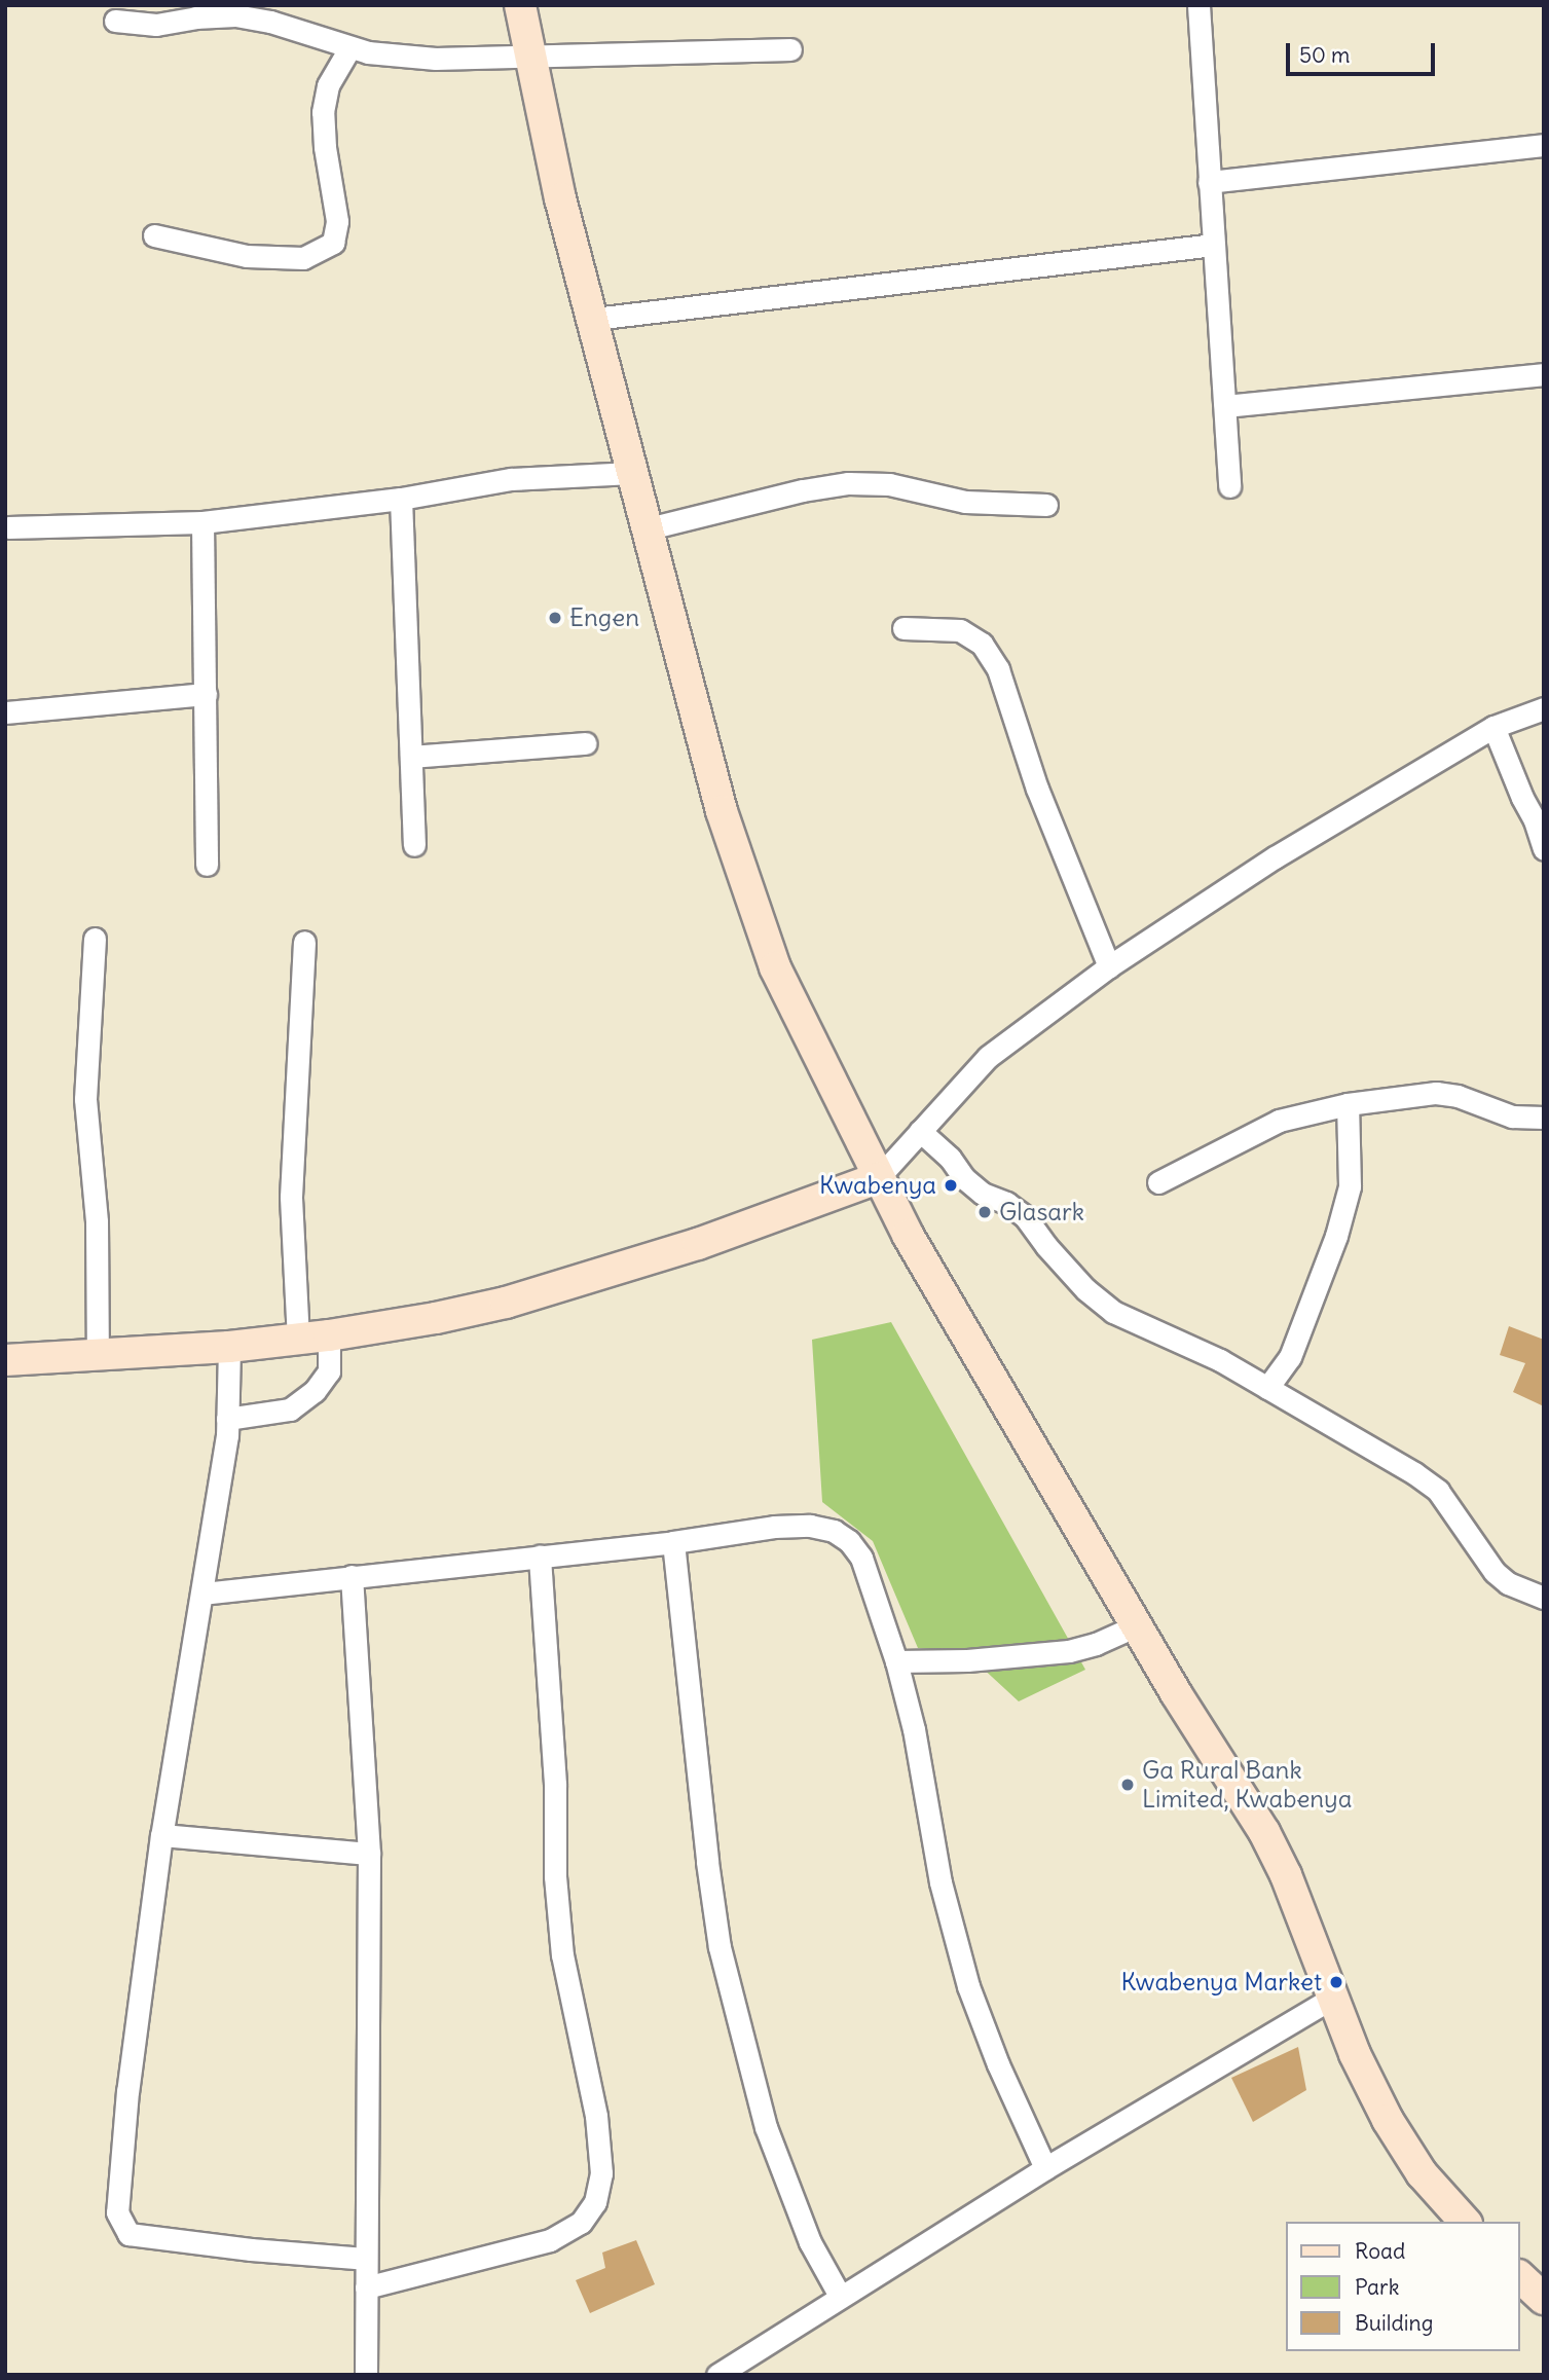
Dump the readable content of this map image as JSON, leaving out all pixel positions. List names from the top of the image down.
{
  "places": [
    "Engen",
    "Kwabenya",
    "Glasark",
    "Ga Rural Bank Limited, Kwabenya",
    "Kwabenya Market"
  ],
  "legend": ["Road", "Park", "Building"],
  "scale_bar": "50 m"
}
